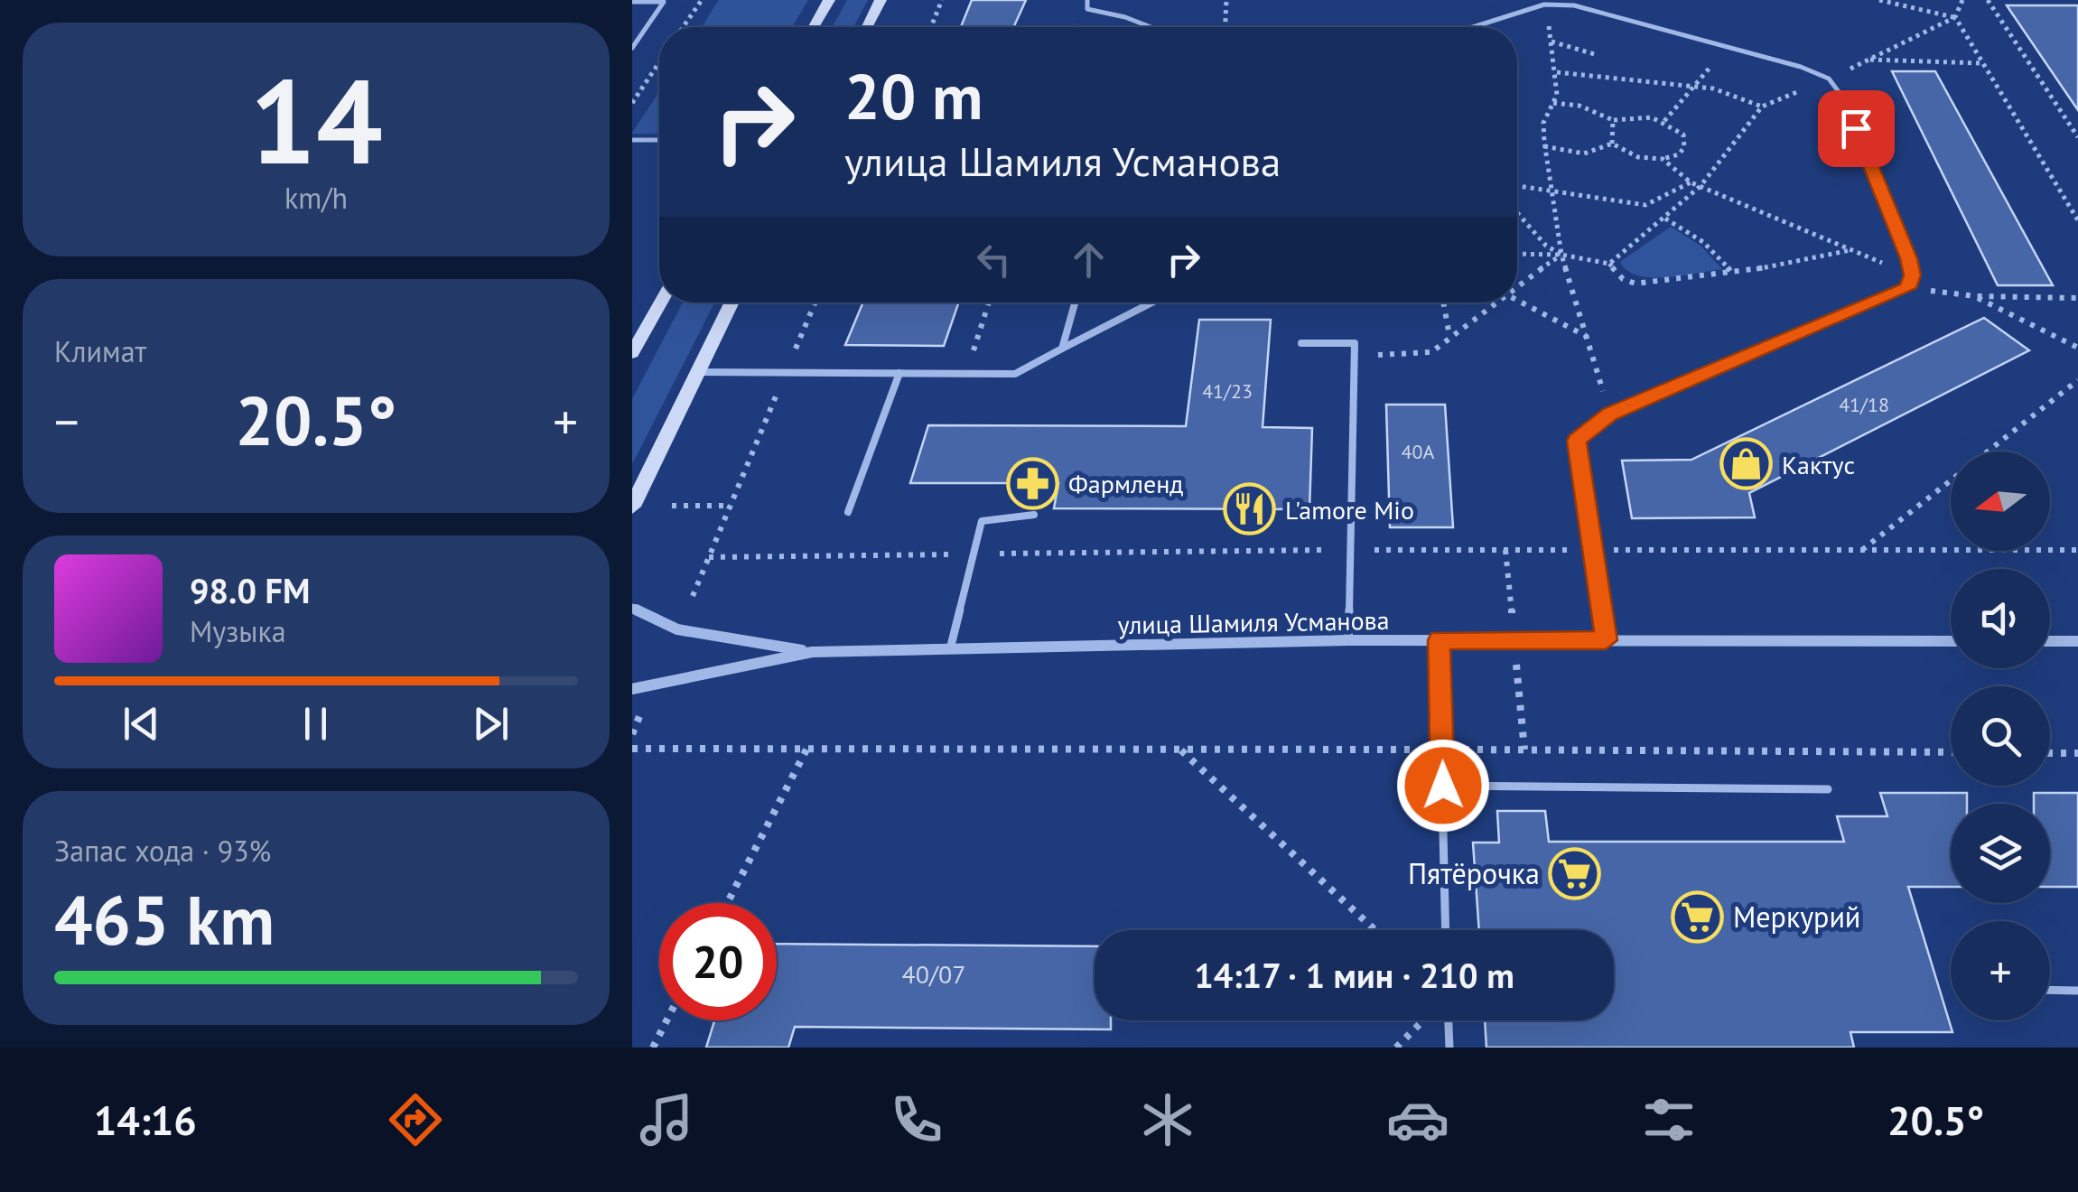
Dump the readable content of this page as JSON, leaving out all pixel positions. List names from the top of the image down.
{
  "streets": {
    "street": ["улица Шамиля Усманова"]
  },
  "places": {
    "shop": ["Кактус"],
    "pharmacy": ["Фармленд"],
    "restaurant": ["L'amore Mio"],
    "supermarket": ["Пятёрочка", "Меркурий"]
  },
  "house_numbers": [
    "41/23",
    "41/18",
    "40А",
    "40/07"
  ],
  "north": "left",
  "page": {
    "tile": [
      ["14", "km/h"],
      "Климат",
      ["Запас хода · 93%", "465 km"]
    ],
    "turn": ["20 m", "улица Шамиля Усманова"],
    "heat": ["−", "20.5°", "+"],
    "map_buttons": "+",
    "song": ["98.0 FM", "Музыка"],
    "limit": "20",
    "trip": "14:17 · 1 мин · 210 m",
    "tabs": ["14:16", "20.5°"]
  }
}
